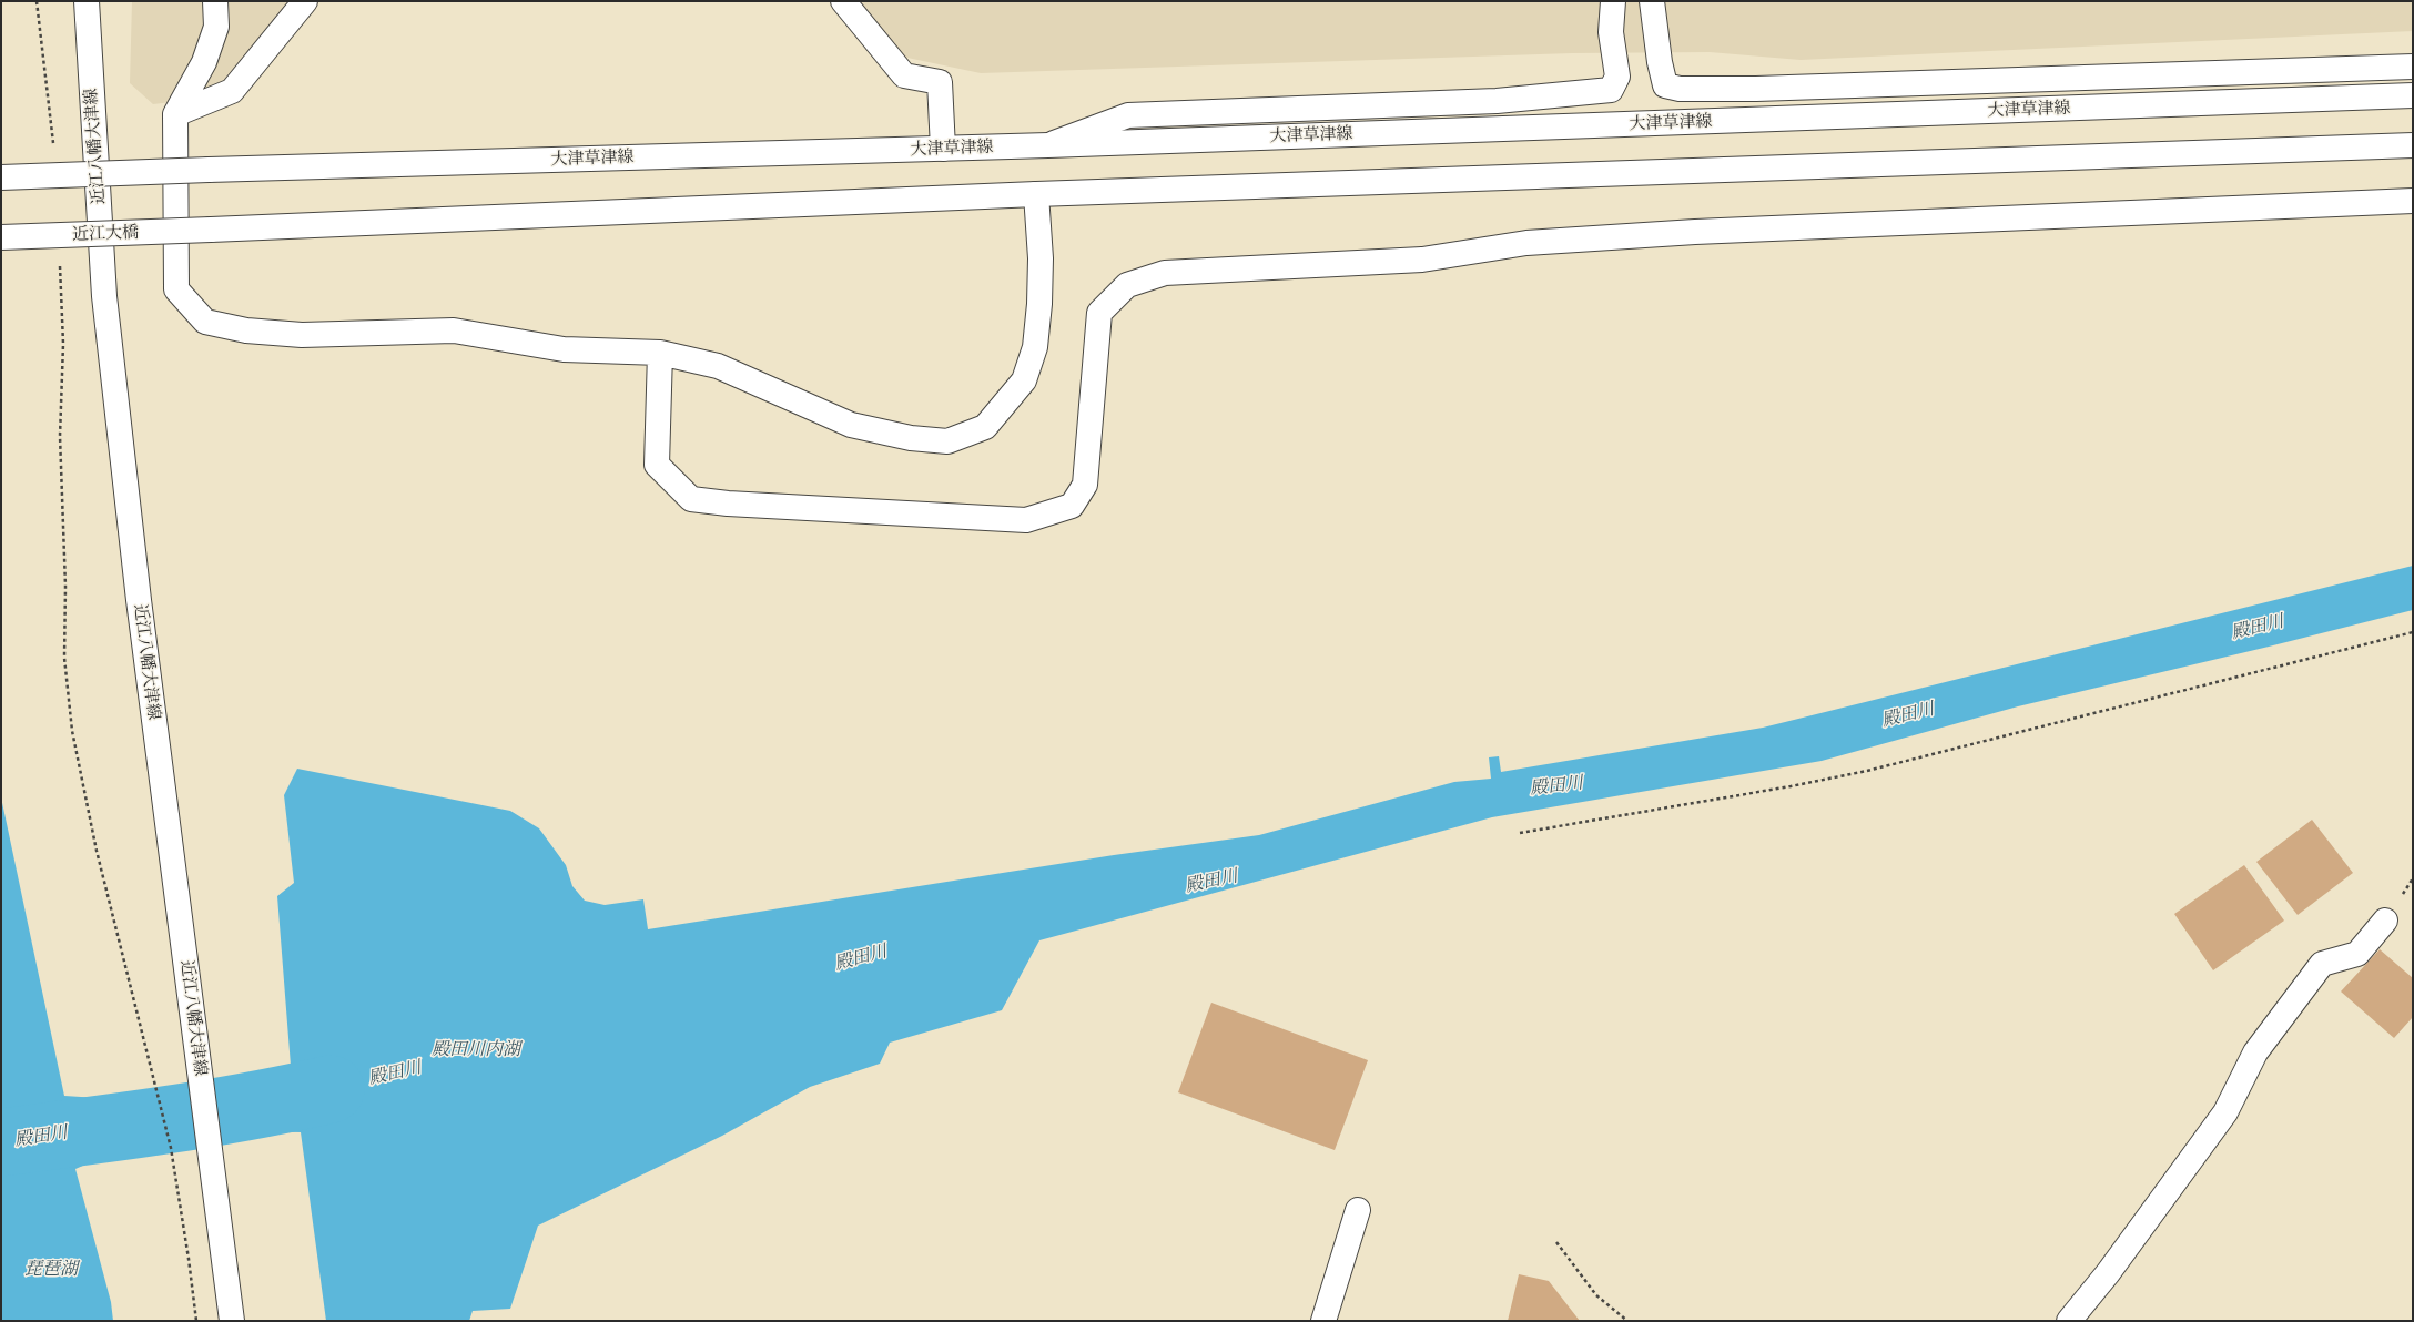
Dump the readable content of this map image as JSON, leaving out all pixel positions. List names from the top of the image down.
{
  "streets": {
    "main road": ["大津草津線", "近江八幡大津線", "近江大橋"]
  },
  "water": ["殿田川", "殿田川内湖", "琵琶湖"]
}
